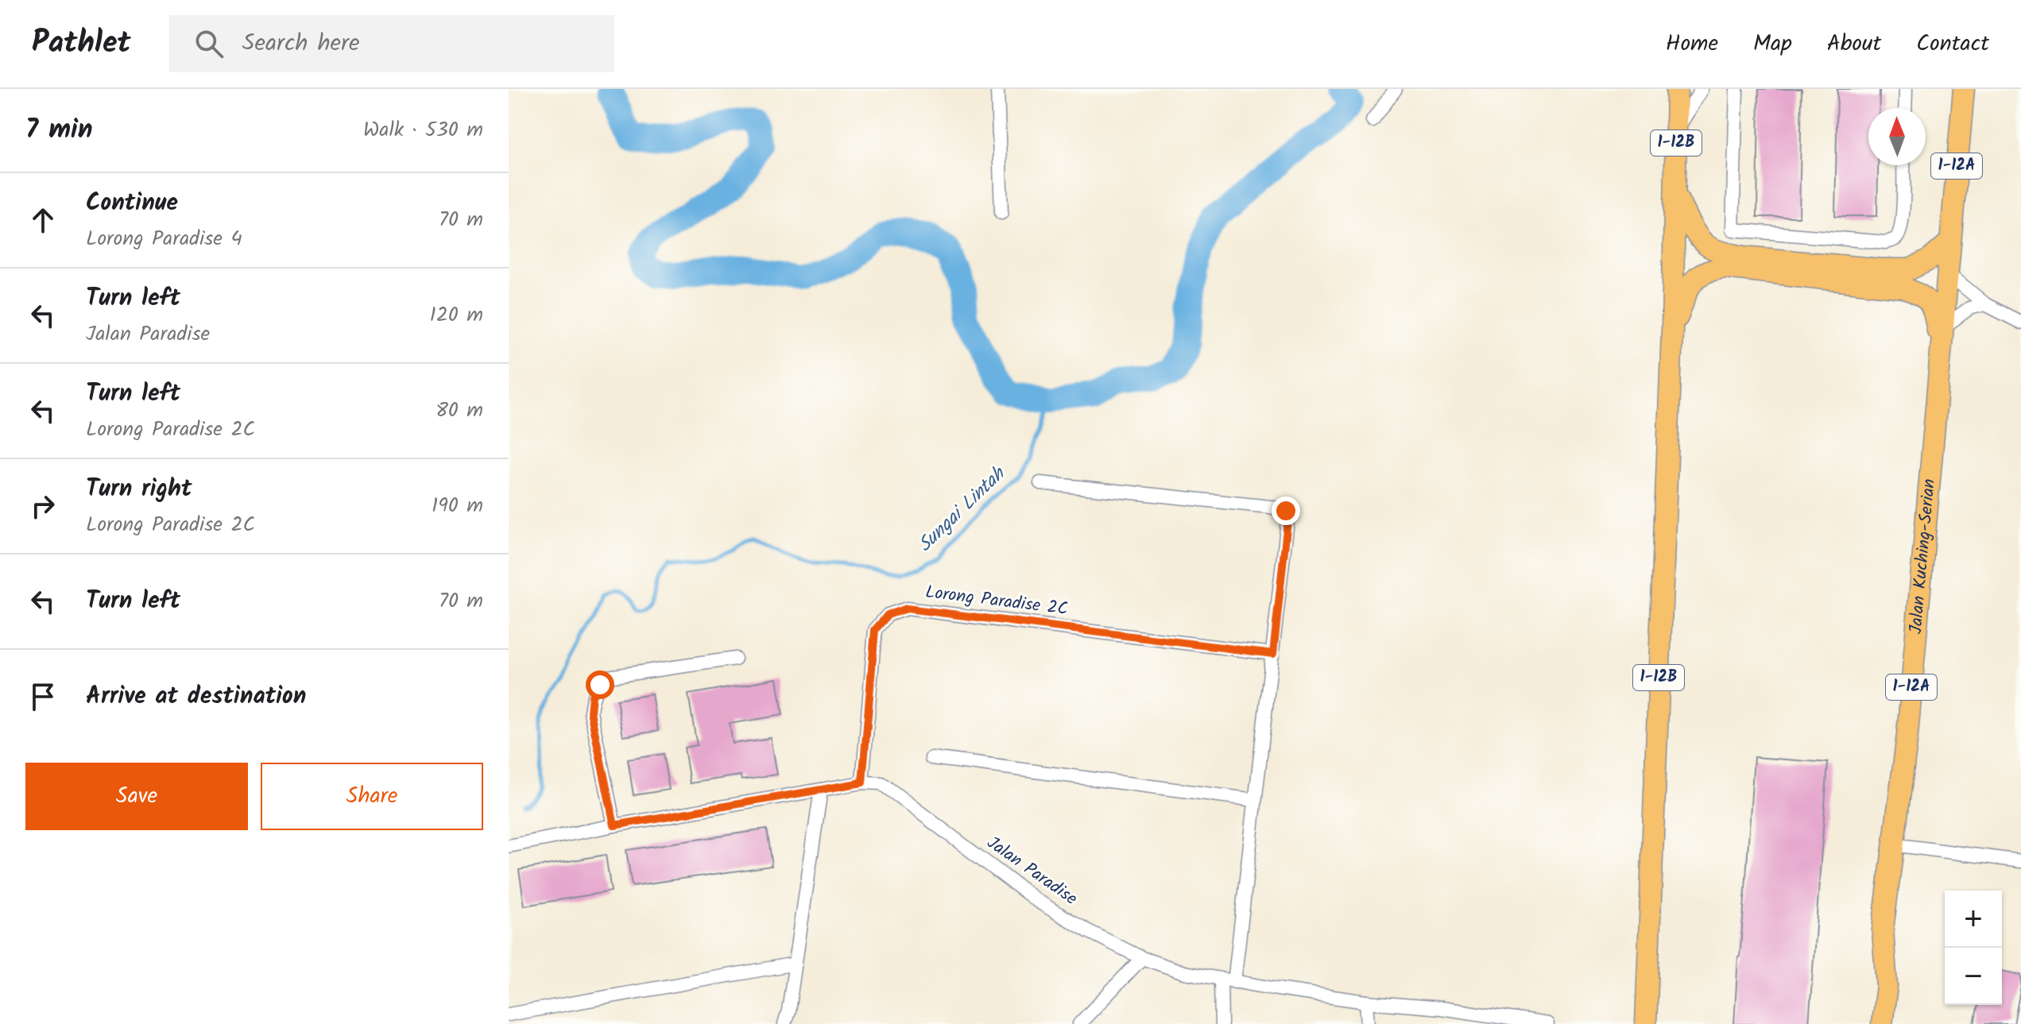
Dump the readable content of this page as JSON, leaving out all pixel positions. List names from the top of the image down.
{
  "streets": {
    "highway": ["1-12B", "1-12A", "Jalan Kuching-Serian"],
    "street": ["Lorong Paradise 2C", "Jalan Paradise"]
  },
  "crossings": [
    ["Lorong Paradise 2C", "Jalan Paradise"]
  ],
  "water": ["Sungai Lintah"],
  "north": "top",
  "page": {
    "header": "Pathlet",
    "search": "Search here",
    "nav": [
      "Home",
      "Map",
      "About",
      "Contact"
    ],
    "heading": ["7 min", "Walk · 530 m"],
    "list": [
      ["Continue", "Lorong Paradise 4", "70 m"],
      ["Turn left", "Jalan Paradise", "120 m"],
      ["Turn left", "Lorong Paradise 2C", "80 m"],
      ["Turn right", "Lorong Paradise 2C", "190 m"],
      ["Turn left", "70 m"],
      "Arrive at destination"
    ],
    "buttons": ["Save", "Share"],
    "map_buttons": ["+", "−"]
  }
}
